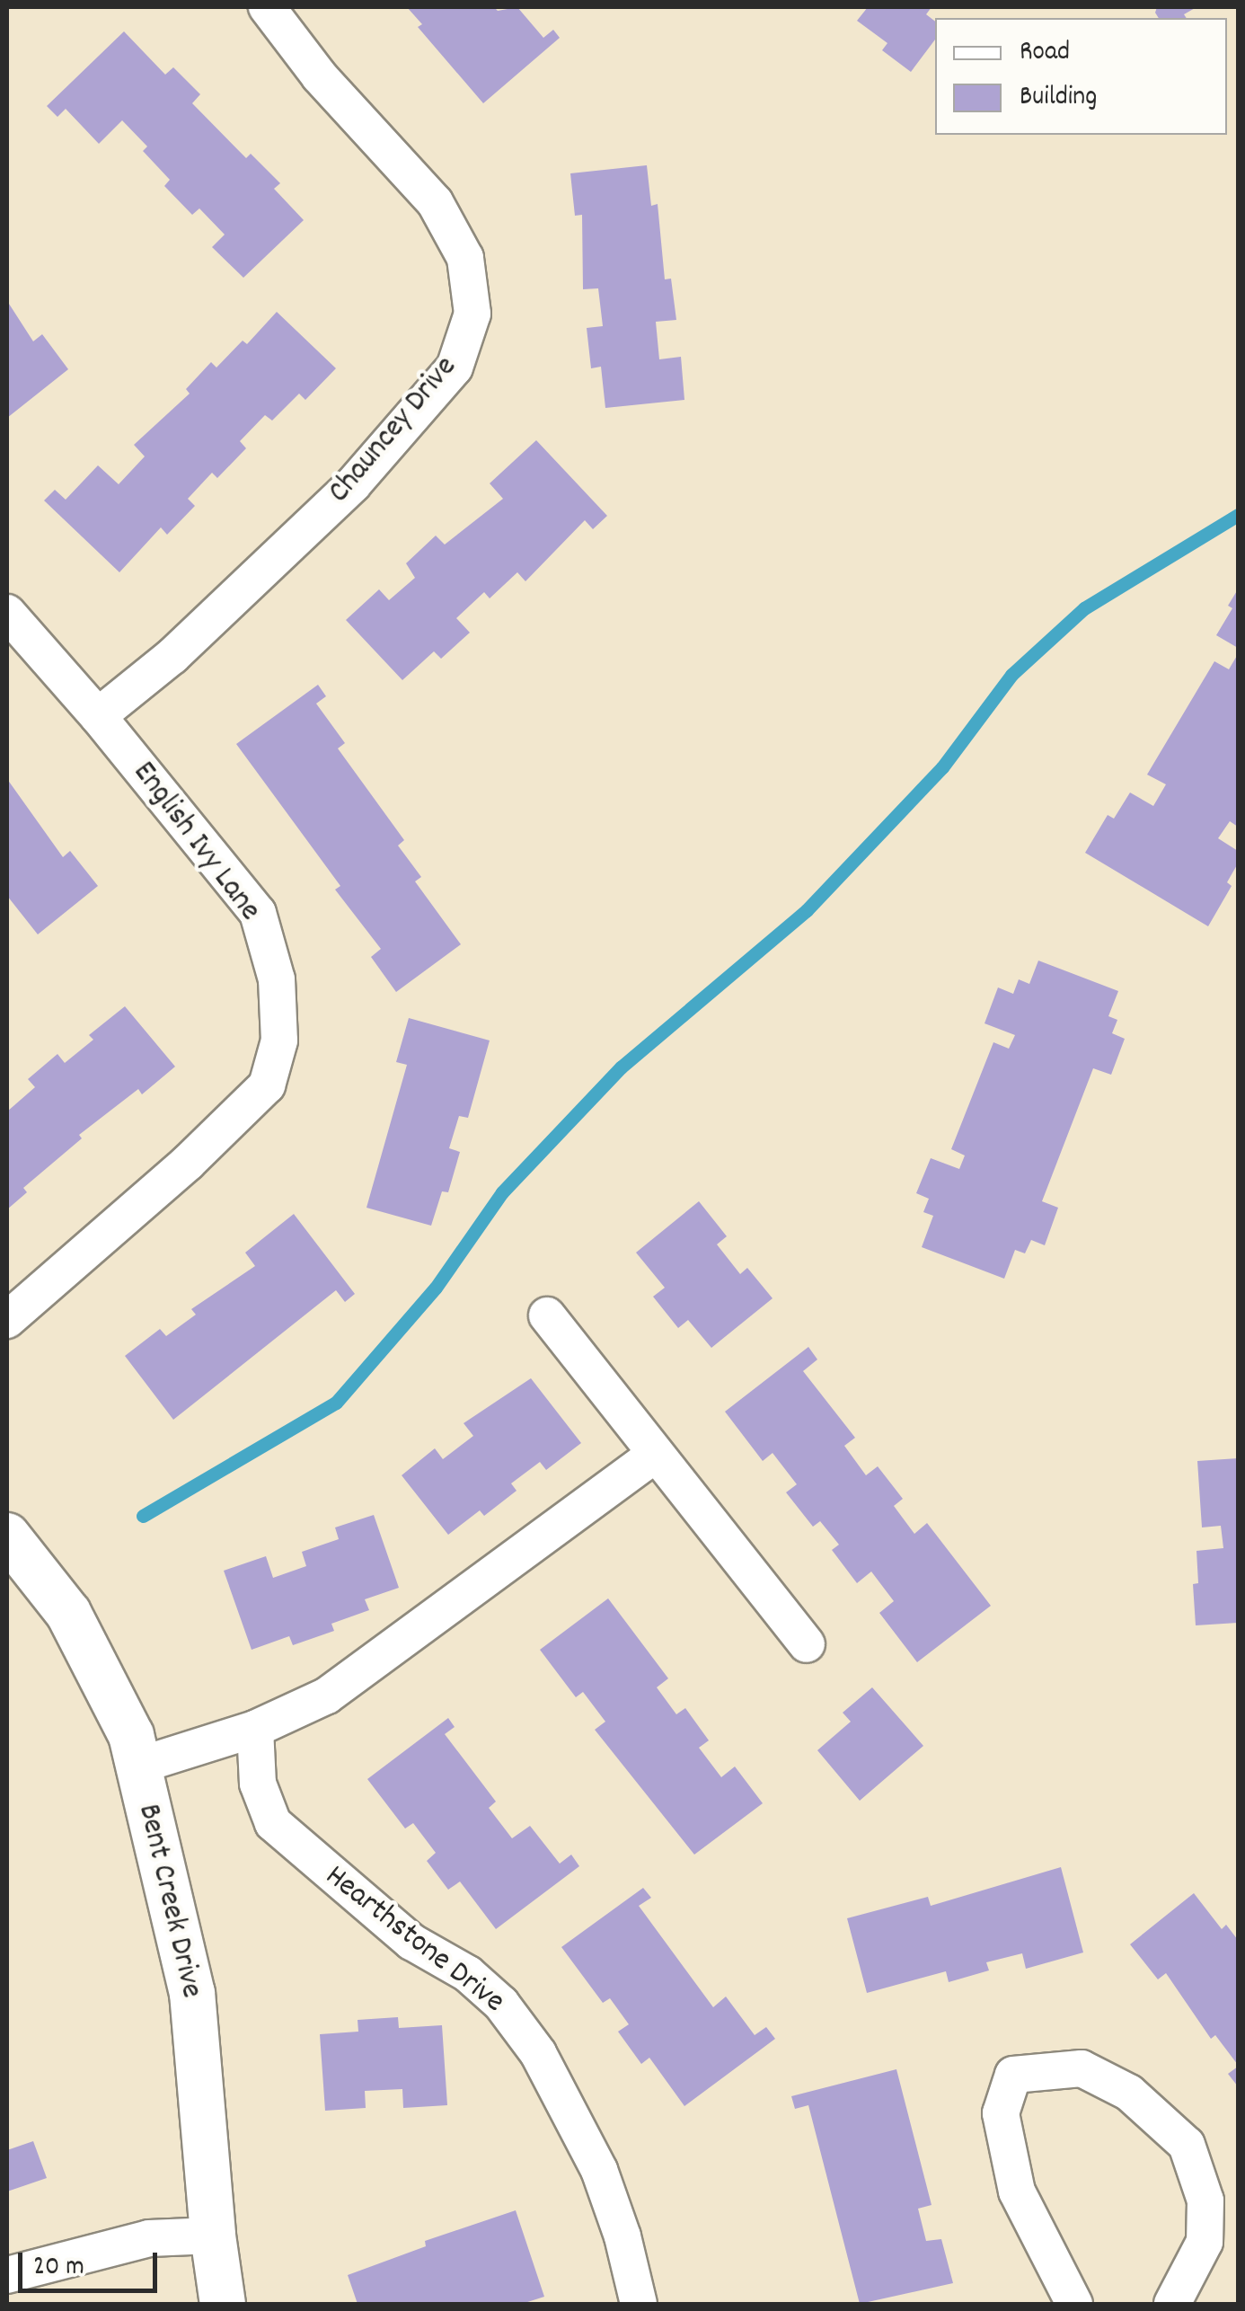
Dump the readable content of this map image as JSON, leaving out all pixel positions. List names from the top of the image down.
{
  "streets": {
    "street": [
      "Chauncey Drive",
      "English Ivy Lane",
      "Bent Creek Drive",
      "Hearthstone Drive"
    ]
  },
  "crossings": [
    ["Chauncey Drive", "English Ivy Lane"]
  ],
  "legend": ["Road", "Building"],
  "scale_bar": "20 m"
}
